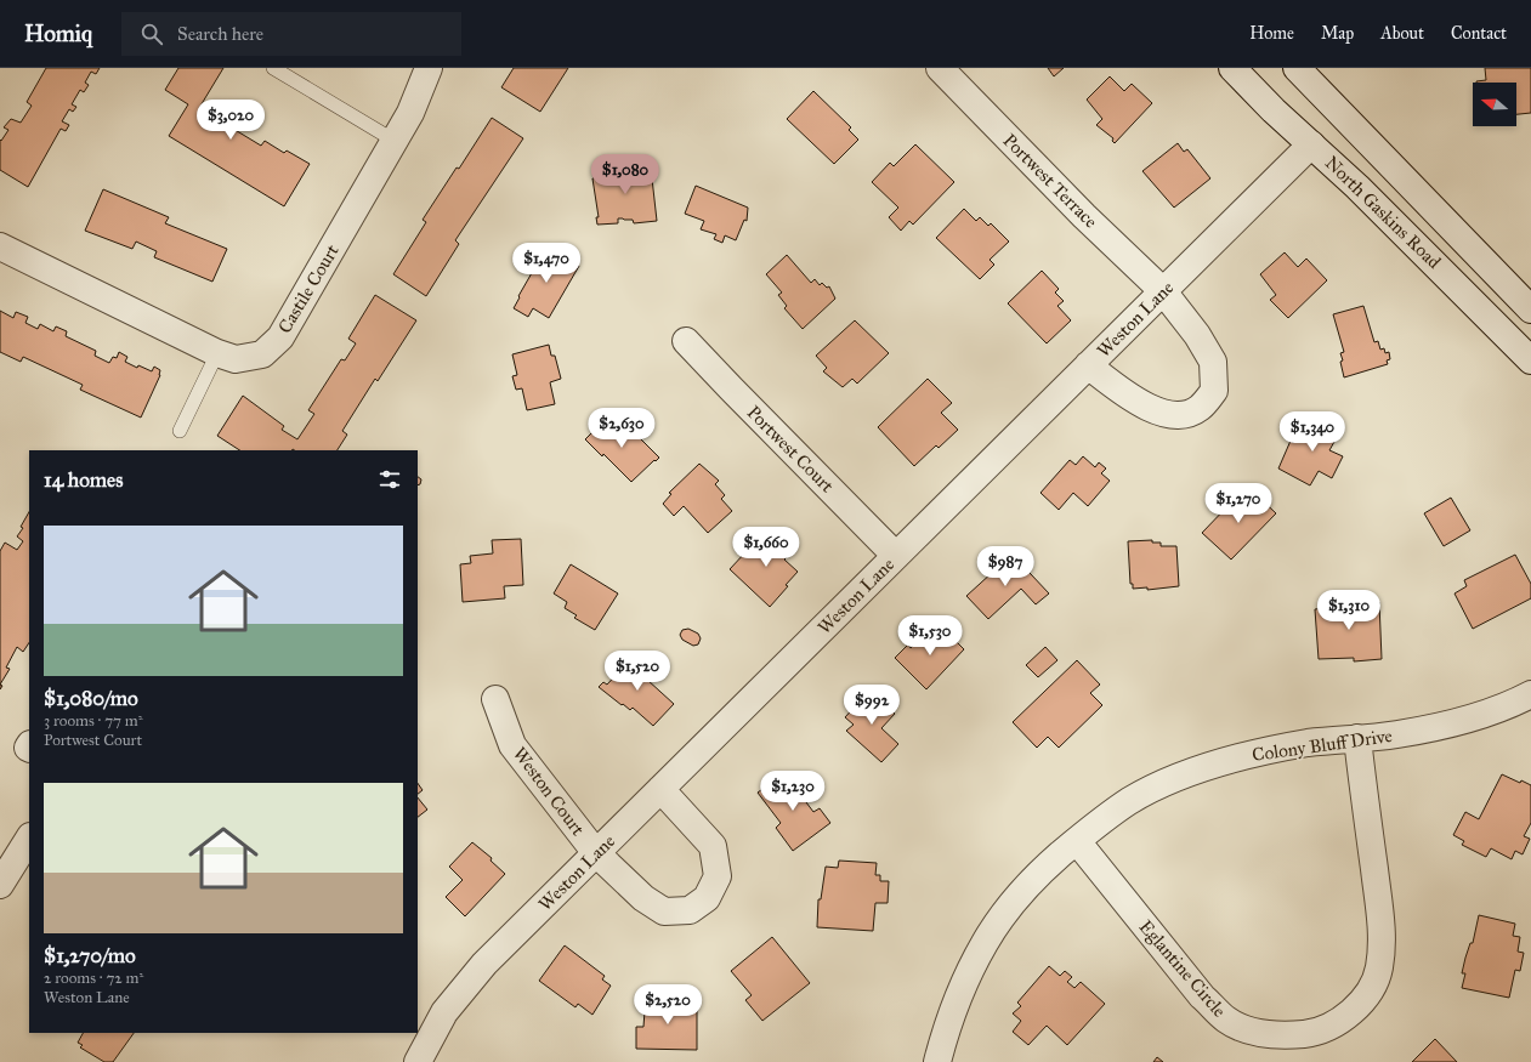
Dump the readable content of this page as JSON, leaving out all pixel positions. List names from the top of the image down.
{
  "streets": {
    "street": [
      "Portwest Terrace",
      "North Gaskins Road",
      "Castile Court",
      "Weston Lane",
      "Portwest Court",
      "Colony Bluff Drive",
      "Weston Court",
      "Eglantine Circle"
    ]
  },
  "crossings": [
    ["Portwest Terrace", "Weston Lane"],
    ["North Gaskins Road", "Weston Lane"],
    ["Weston Lane", "Portwest Court"],
    ["Weston Lane", "Weston Court"],
    ["Colony Bluff Drive", "Eglantine Circle"]
  ],
  "north": "left",
  "page": {
    "header": "Homiq",
    "search": "Search here",
    "nav": [
      "Home",
      "Map",
      "About",
      "Contact"
    ],
    "price": [
      "$3,020",
      "$1,080",
      "$1,470",
      "$2,630",
      "$1,340",
      "$1,270",
      "$1,660",
      "$987",
      "$1,310",
      "$1,530",
      "$1,520",
      "$992",
      "$1,230",
      "$2,520"
    ],
    "heading": "14 homes",
    "list": [
      {
        "name": "$1,080/mo",
        "note": "3 rooms · 77 m² · Portwest Court"
      },
      {
        "name": "$1,270/mo",
        "note": "2 rooms · 72 m² · Weston Lane"
      }
    ]
  }
}
